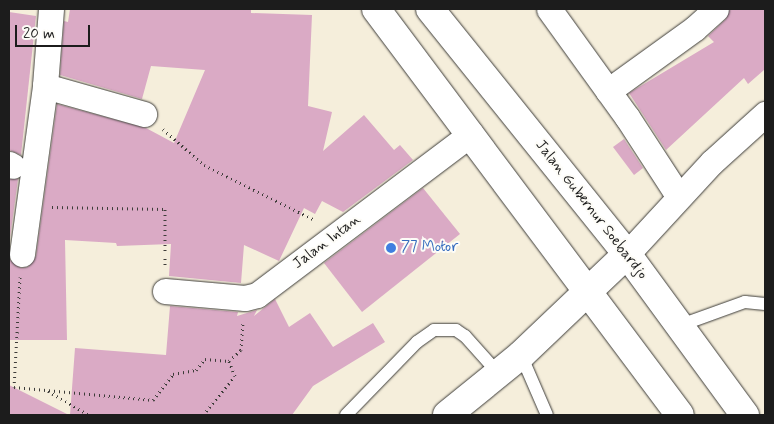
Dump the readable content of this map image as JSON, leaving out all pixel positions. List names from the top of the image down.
{
  "streets": {
    "highway": ["Jalan Gubernur Soebardjo"],
    "street": ["Jalan Intan"]
  },
  "places": ["77 Motor"],
  "scale_bar": "20 m"
}
